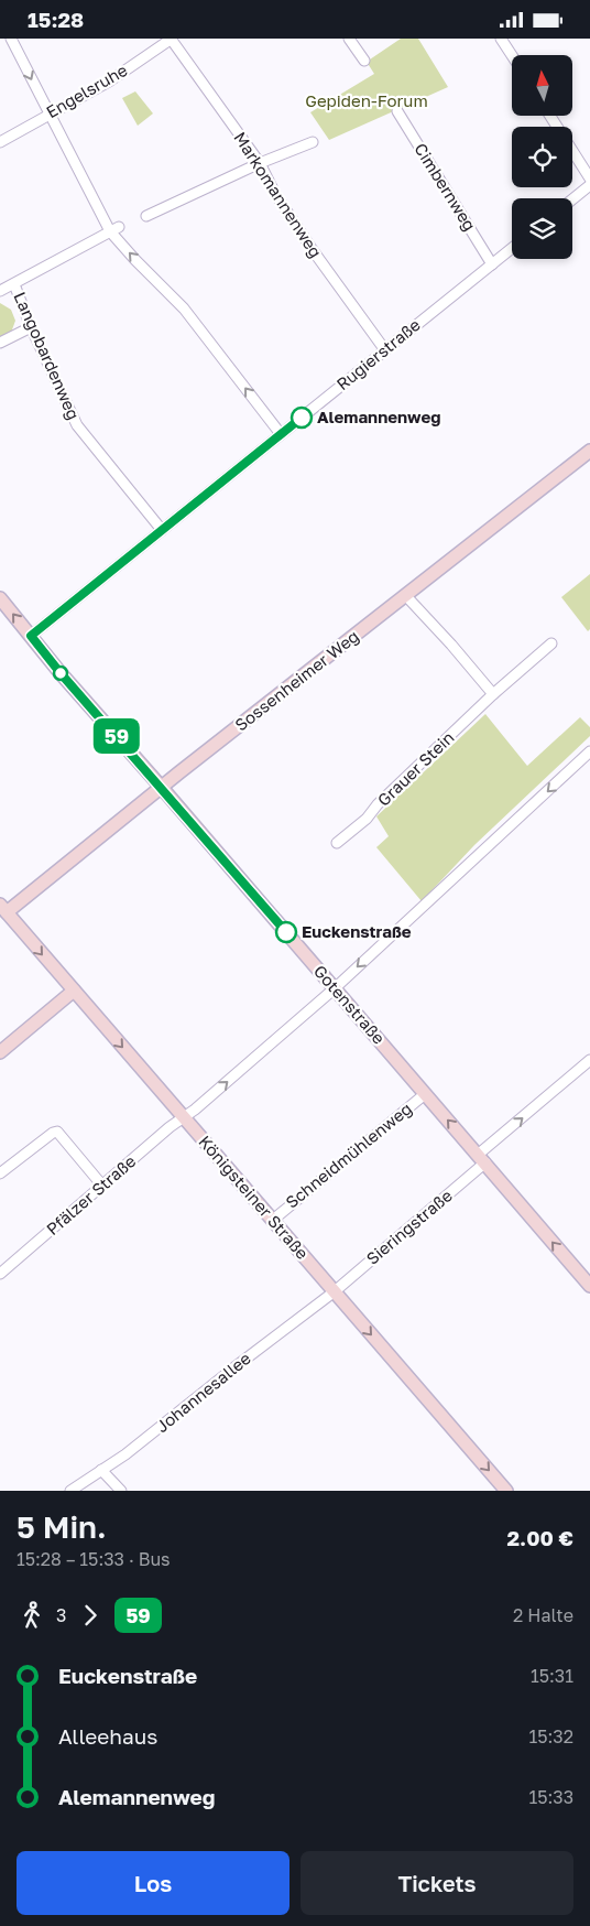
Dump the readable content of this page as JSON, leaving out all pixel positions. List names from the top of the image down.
{
  "streets": {
    "main road": ["Sossenheimer Weg", "Gotenstraße", "Königsteiner Straße"],
    "street": [
      "Engelsruhe",
      "Cimbernweg",
      "Markomannenweg",
      "Rugierstraße",
      "Langobardenweg",
      "Grauer Stein",
      "Schneidmühlenweg",
      "Pfälzer Straße",
      "Sieringstraße",
      "Johannesallee"
    ]
  },
  "crossings": [
    ["Engelsruhe", "Markomannenweg"],
    ["Cimbernweg", "Rugierstraße"],
    ["Markomannenweg", "Rugierstraße"],
    ["Rugierstraße", "Langobardenweg"],
    ["Rugierstraße", "Gotenstraße"],
    ["Sossenheimer Weg", "Gotenstraße"],
    ["Sossenheimer Weg", "Königsteiner Straße"],
    ["Gotenstraße", "Schneidmühlenweg"],
    ["Gotenstraße", "Sieringstraße"],
    ["Schneidmühlenweg", "Königsteiner Straße"],
    ["Pfälzer Straße", "Königsteiner Straße"],
    ["Königsteiner Straße", "Sieringstraße"],
    ["Königsteiner Straße", "Johannesallee"],
    ["Sieringstraße", "Johannesallee"]
  ],
  "one_way": ["Königsteiner Straße", "Sieringstraße"],
  "parks": ["Gepiden-Forum"],
  "places": ["Alemannenweg", "Euckenstraße"],
  "lines": ["bus line 59"],
  "north": "top",
  "page": {
    "status": "15:28",
    "on_map": "59",
    "heading": ["5 Min.", "15:28 – 15:33 · Bus", "2.00 €"],
    "legs": ["3", "59", "2 Halte"],
    "list": [
      {
        "name": "Euckenstraße",
        "value": "15:31"
      },
      {
        "name": "Alleehaus",
        "value": "15:32"
      },
      {
        "name": "Alemannenweg",
        "value": "15:33"
      }
    ],
    "buttons": ["Los", "Tickets"]
  }
}
